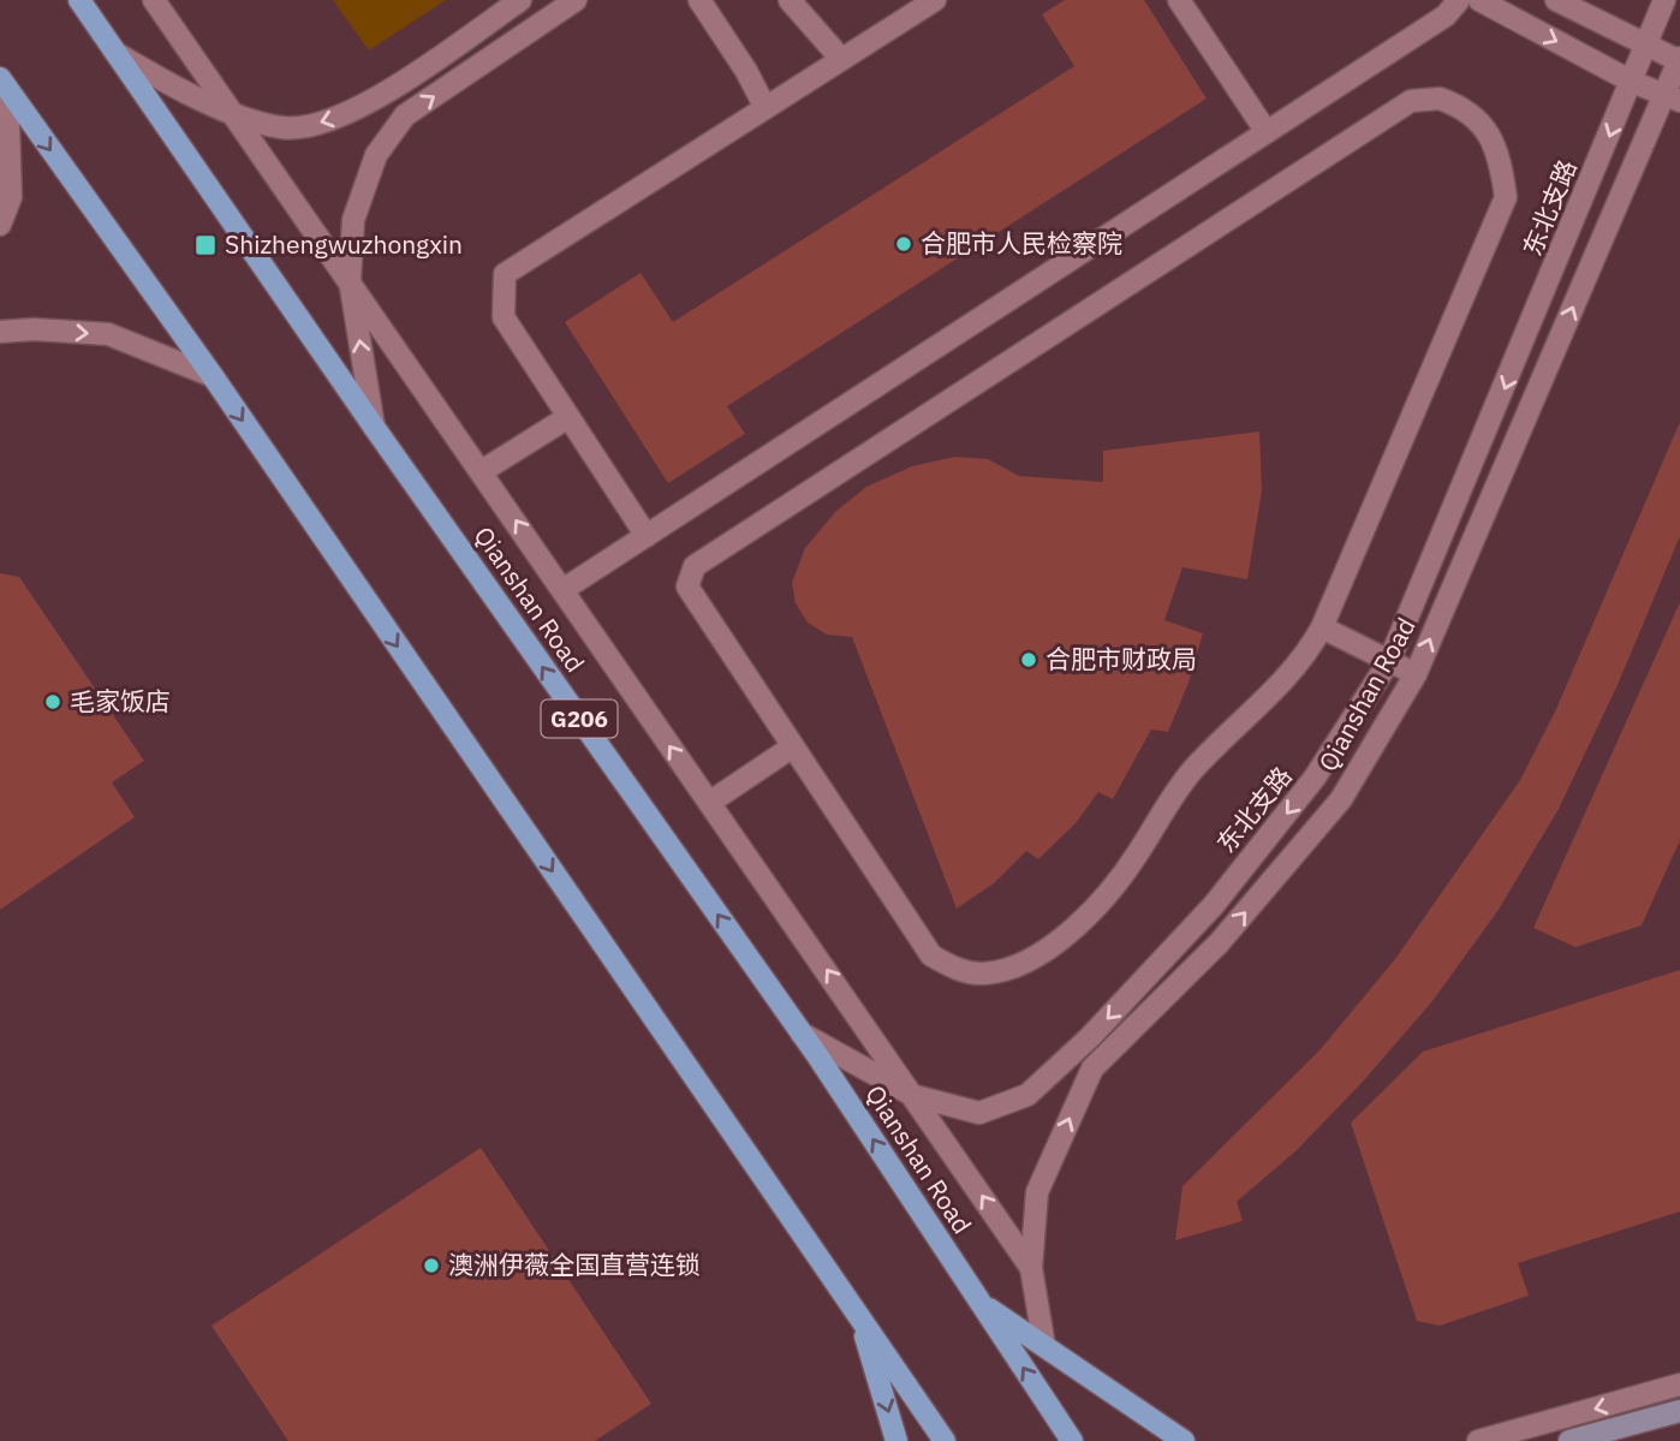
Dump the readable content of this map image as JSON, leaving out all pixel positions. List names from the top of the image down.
{
  "streets": {
    "main road": ["Qianshan Road", "G206"],
    "street": ["东北支路"]
  },
  "crossings": [
    ["东北支路", "Qianshan Road"]
  ],
  "one_way": ["东北支路", "Qianshan Road"],
  "places": {
    "other": [
      "合肥市人民检察院",
      "合肥市财政局",
      "毛家饭店",
      "澳洲伊薇全国直营连锁"
    ],
    "transit": ["Shizhengwuzhongxin"]
  }
}
